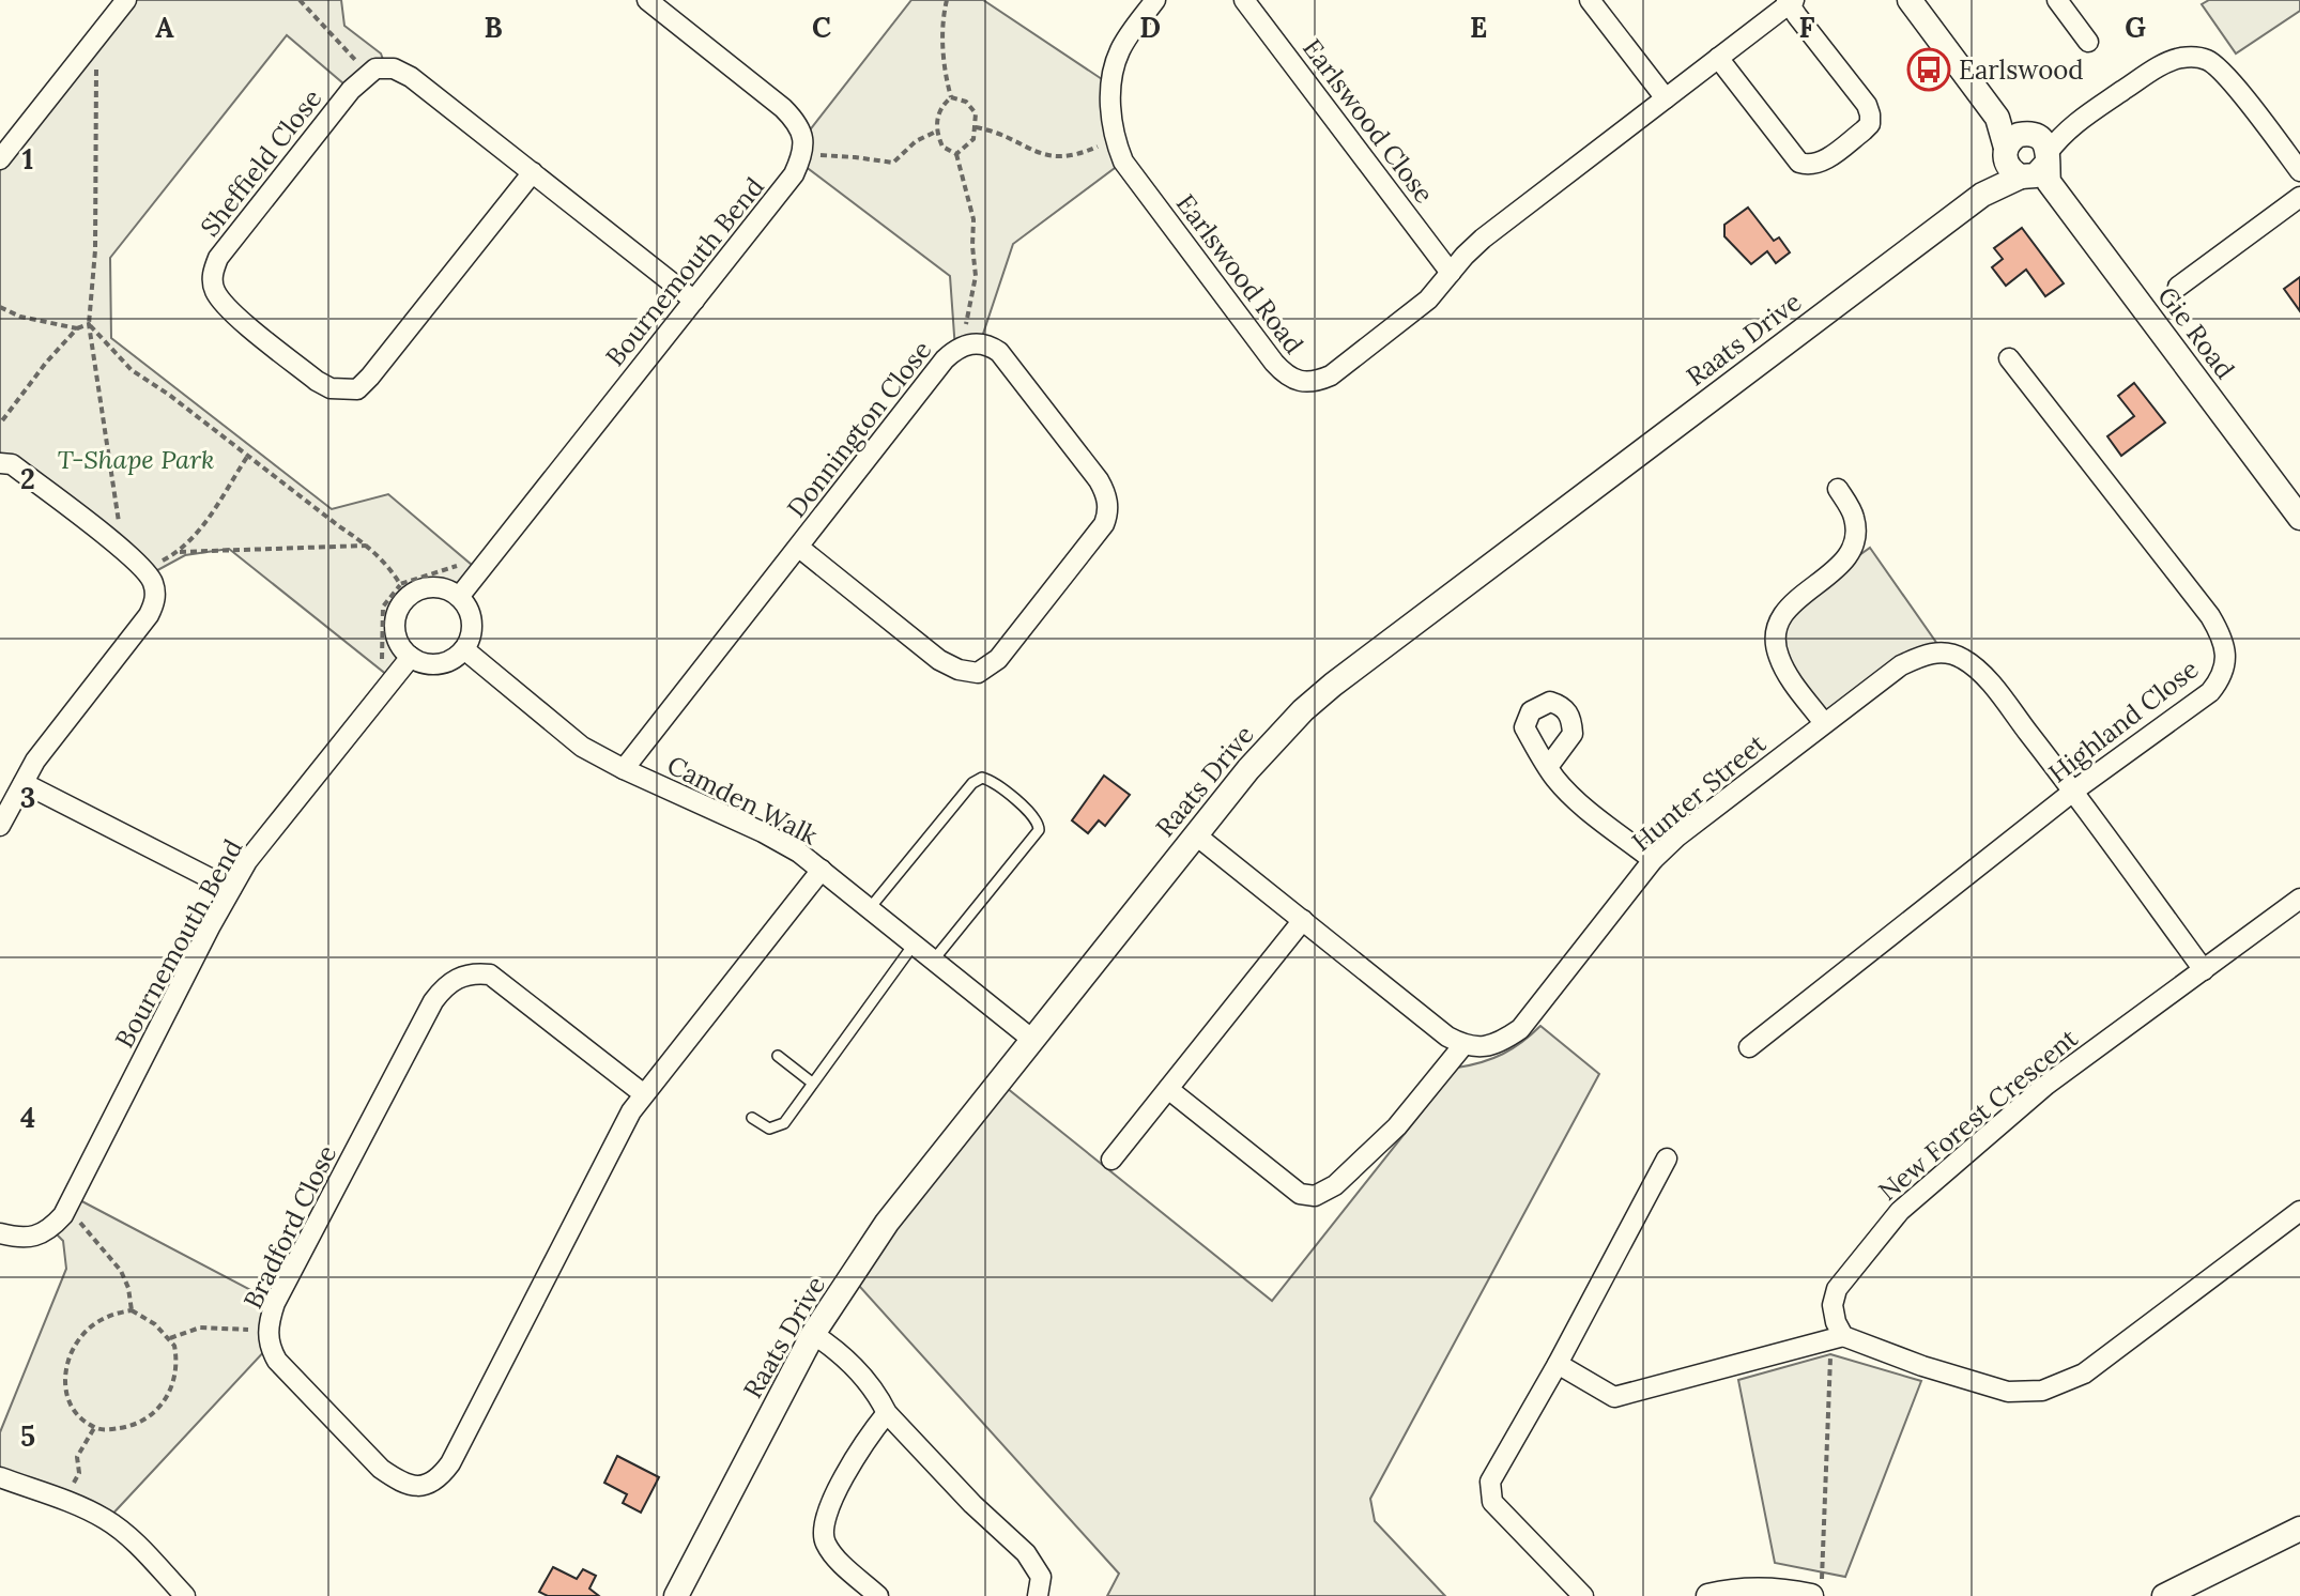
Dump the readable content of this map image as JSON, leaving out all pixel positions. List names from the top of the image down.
{
  "streets": {
    "street": [
      "Earlswood Close",
      "Sheffield Close",
      "Bournemouth Bend",
      "Earlswood Road",
      "Gie Road",
      "Raats Drive",
      "Donnington Close",
      "Highland Close",
      "Hunter Street",
      "Camden Walk",
      "New Forest Crescent",
      "Bradford Close"
    ]
  },
  "crossings": [
    ["Earlswood Close", "Earlswood Road"],
    ["Bournemouth Bend", "Camden Walk"],
    ["Gie Road", "Raats Drive"],
    ["Raats Drive", "Camden Walk"],
    ["Donnington Close", "Camden Walk"],
    ["Highland Close", "Hunter Street"],
    ["Hunter Street", "New Forest Crescent"],
    ["Camden Walk", "Bradford Close"]
  ],
  "parks": ["T-Shape Park"],
  "places": {
    "bus stop": ["Earlswood"]
  },
  "grid": {
    "columns": [
      "A",
      "B",
      "C",
      "D",
      "E",
      "F",
      "G"
    ],
    "rows": [
      "1",
      "2",
      "3",
      "4",
      "5"
    ]
  }
}
